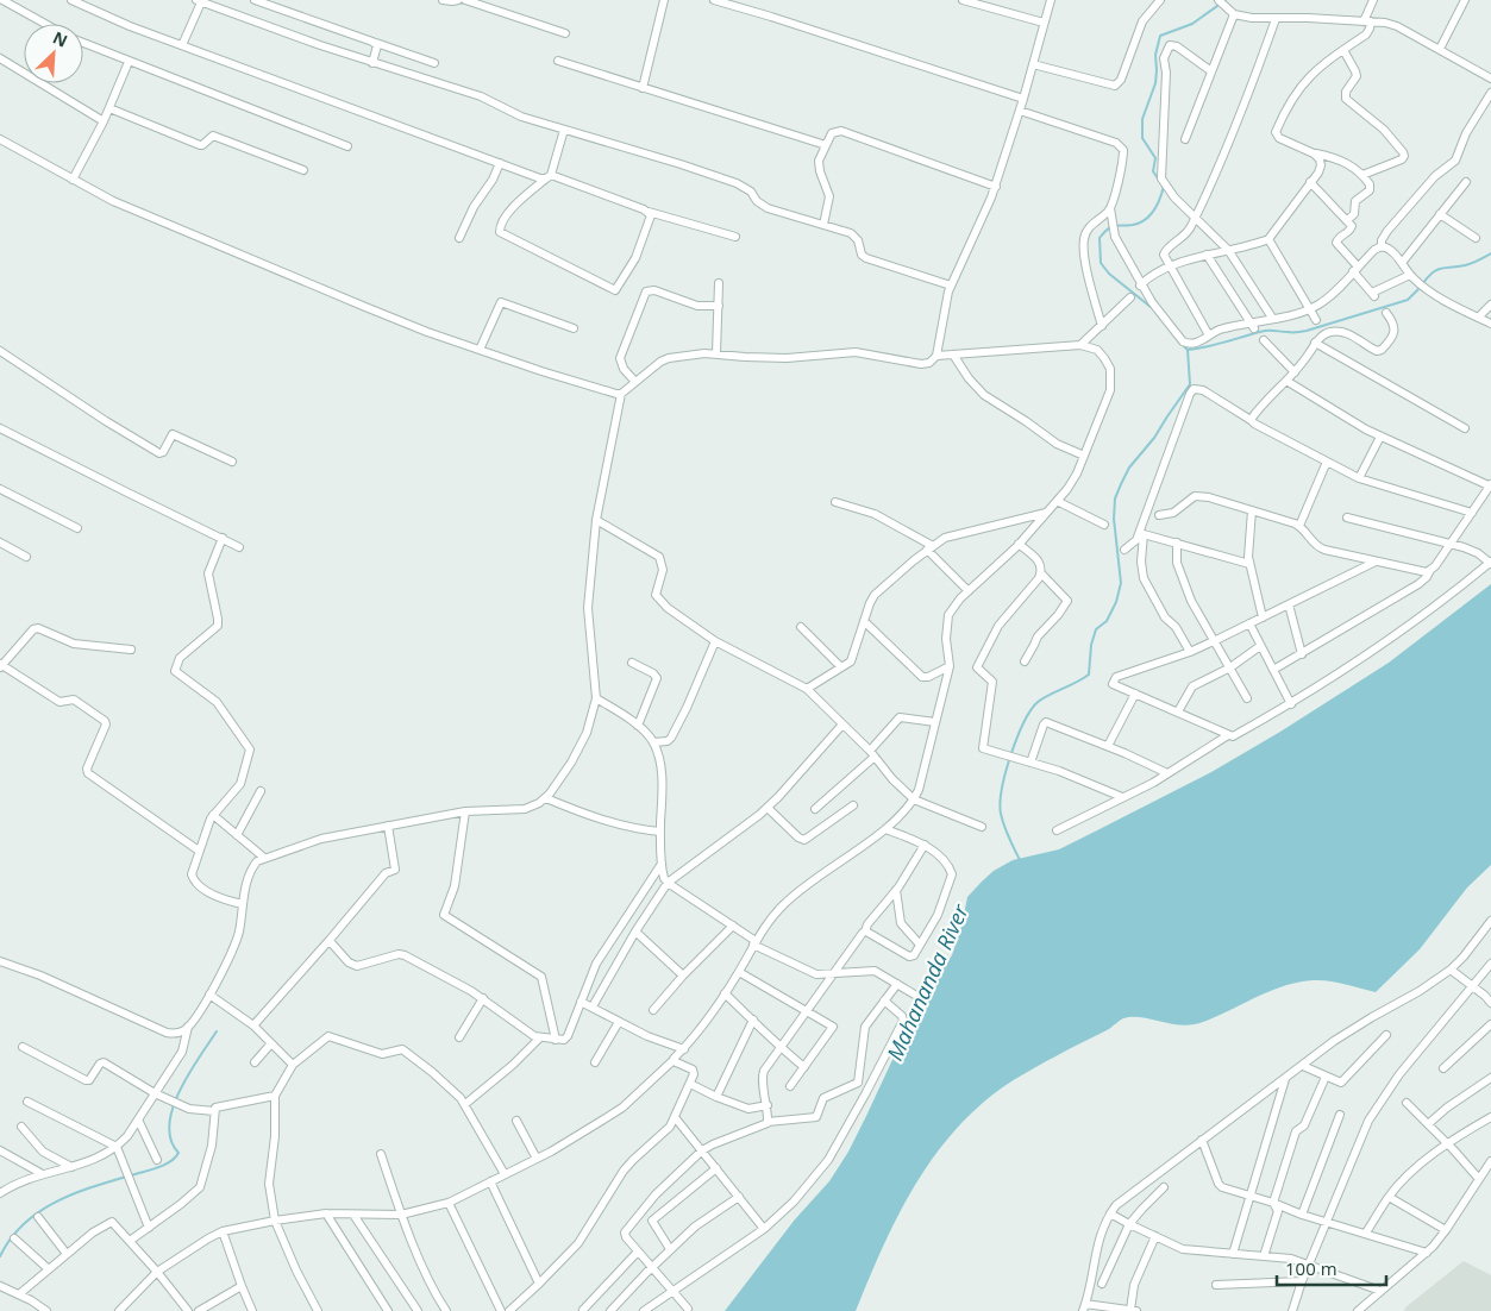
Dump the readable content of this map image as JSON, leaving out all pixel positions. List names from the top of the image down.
{
  "water": ["Mahananda River"],
  "scale_bar": "100 m",
  "north": "top right"
}
